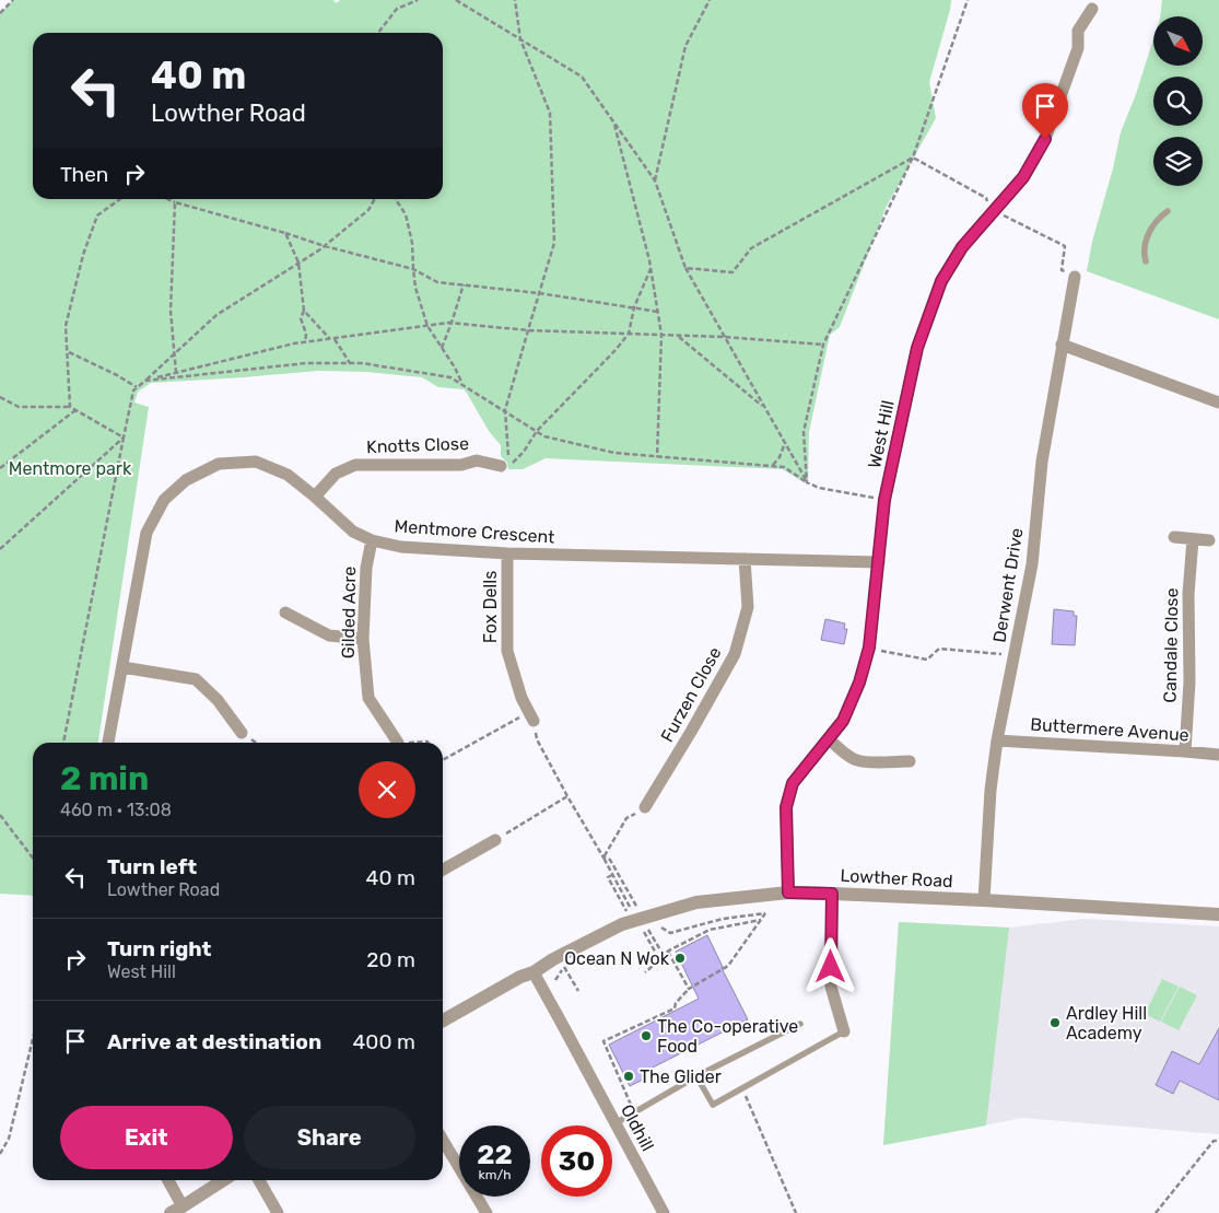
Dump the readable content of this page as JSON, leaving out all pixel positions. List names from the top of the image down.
{
  "streets": {
    "street": [
      "West Hill",
      "Knotts Close",
      "Mentmore Crescent",
      "Derwent Drive",
      "Fox Dells",
      "Gilded Acre",
      "Candale Close",
      "Furzen Close",
      "Buttermere Avenue",
      "Lowther Road",
      "Oldhill"
    ]
  },
  "crossings": [
    ["West Hill", "Mentmore Crescent"],
    ["West Hill", "Lowther Road"],
    ["Knotts Close", "Mentmore Crescent"],
    ["Mentmore Crescent", "Fox Dells"],
    ["Mentmore Crescent", "Gilded Acre"],
    ["Mentmore Crescent", "Furzen Close"],
    ["Derwent Drive", "Buttermere Avenue"],
    ["Derwent Drive", "Lowther Road"],
    ["Candale Close", "Buttermere Avenue"],
    ["Lowther Road", "Oldhill"]
  ],
  "parks": ["Mentmore park"],
  "places": [
    "Ocean N Wok",
    "Ardley Hill Academy",
    "The Co-operative Food",
    "The Glider"
  ],
  "north": "bottom right",
  "page": {
    "turn": ["40 m", "Lowther Road"],
    "then": "Then",
    "heading": ["2 min", "460 m · 13:08"],
    "list": [
      {
        "name": "Turn left",
        "note": "Lowther Road",
        "value": "40 m"
      },
      {
        "name": "Turn right",
        "note": "West Hill",
        "value": "20 m"
      },
      {
        "name": "Arrive at destination",
        "value": "400 m"
      }
    ],
    "buttons": ["Exit", "Share"],
    "speed": "22 km/h",
    "limit": "30"
  }
}
